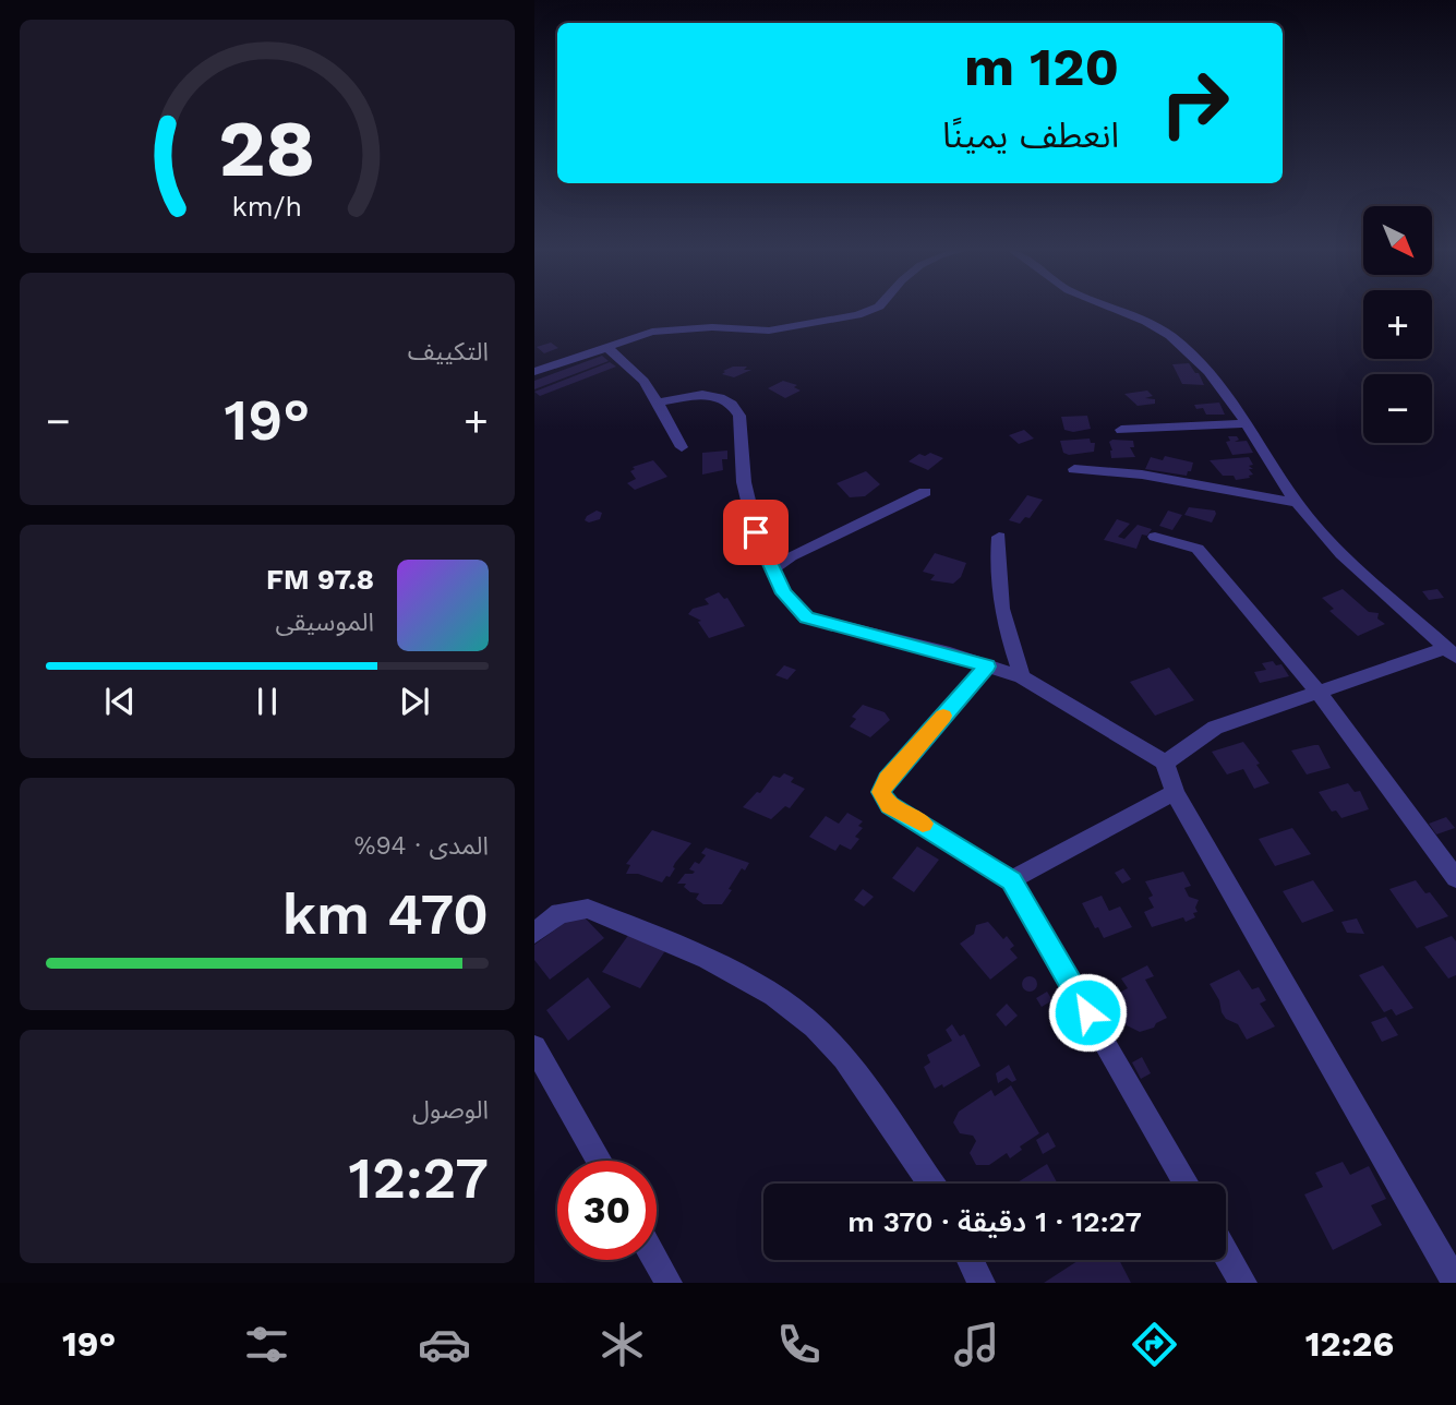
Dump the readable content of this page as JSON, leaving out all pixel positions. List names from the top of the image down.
{
  "north": "bottom right",
  "page": {
    "turn": ["120 m", "انعطف يمينًا"],
    "map_buttons": ["+", "−"],
    "tile": [
      "التكييف",
      ["المدى · 94%", "470 km"],
      ["الوصول", "12:27"]
    ],
    "heat": ["−", "19°", "+"],
    "song": ["97.8 FM", "الموسيقى"],
    "limit": "30",
    "trip": "12:27 · 1 دقيقة · 370 m",
    "tabs": ["12:26", "19°"],
    "gauge": ["28", "km/h"]
  }
}
